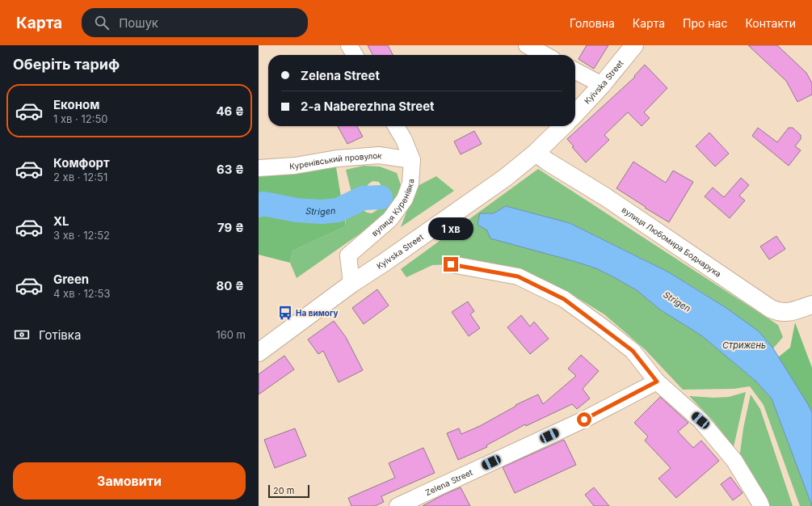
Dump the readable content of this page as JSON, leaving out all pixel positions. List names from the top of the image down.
{
  "streets": {
    "main road": ["Kyivska Street", "вулиця Любомира Боднарука"],
    "street": ["Куренівський провулок", "вулиця Куренівка", "Zelena Street"]
  },
  "crossings": [
    ["Kyivska Street", "вулиця Куренівка"],
    ["Kyivska Street", "вулиця Любомира Боднарука"],
    ["Куренівський провулок", "вулиця Куренівка"]
  ],
  "water": ["Strigen", "Стрижень"],
  "places": {
    "bus stop": ["На вимогу"]
  },
  "scale_bar": "20 m",
  "page": {
    "header": "Карта",
    "search": "Пошук",
    "nav": [
      "Головна",
      "Карта",
      "Про нас",
      "Контакти"
    ],
    "heading": "Оберіть тариф",
    "banner": ["Zelena Street", "2-a Naberezhna Street"],
    "list": [
      {
        "name": "Економ",
        "note": "1 хв · 12:50",
        "value": "46 ₴"
      },
      {
        "name": "Комфорт",
        "note": "2 хв · 12:51",
        "value": "63 ₴"
      },
      {
        "name": "XL",
        "note": "3 хв · 12:52",
        "value": "79 ₴"
      },
      {
        "name": "Green",
        "note": "4 хв · 12:53",
        "value": "80 ₴"
      }
    ],
    "bubble": "1 хв",
    "pay": ["Готівка", "160 m"],
    "buttons": "Замовити",
    "scale": "20 m"
  }
}
